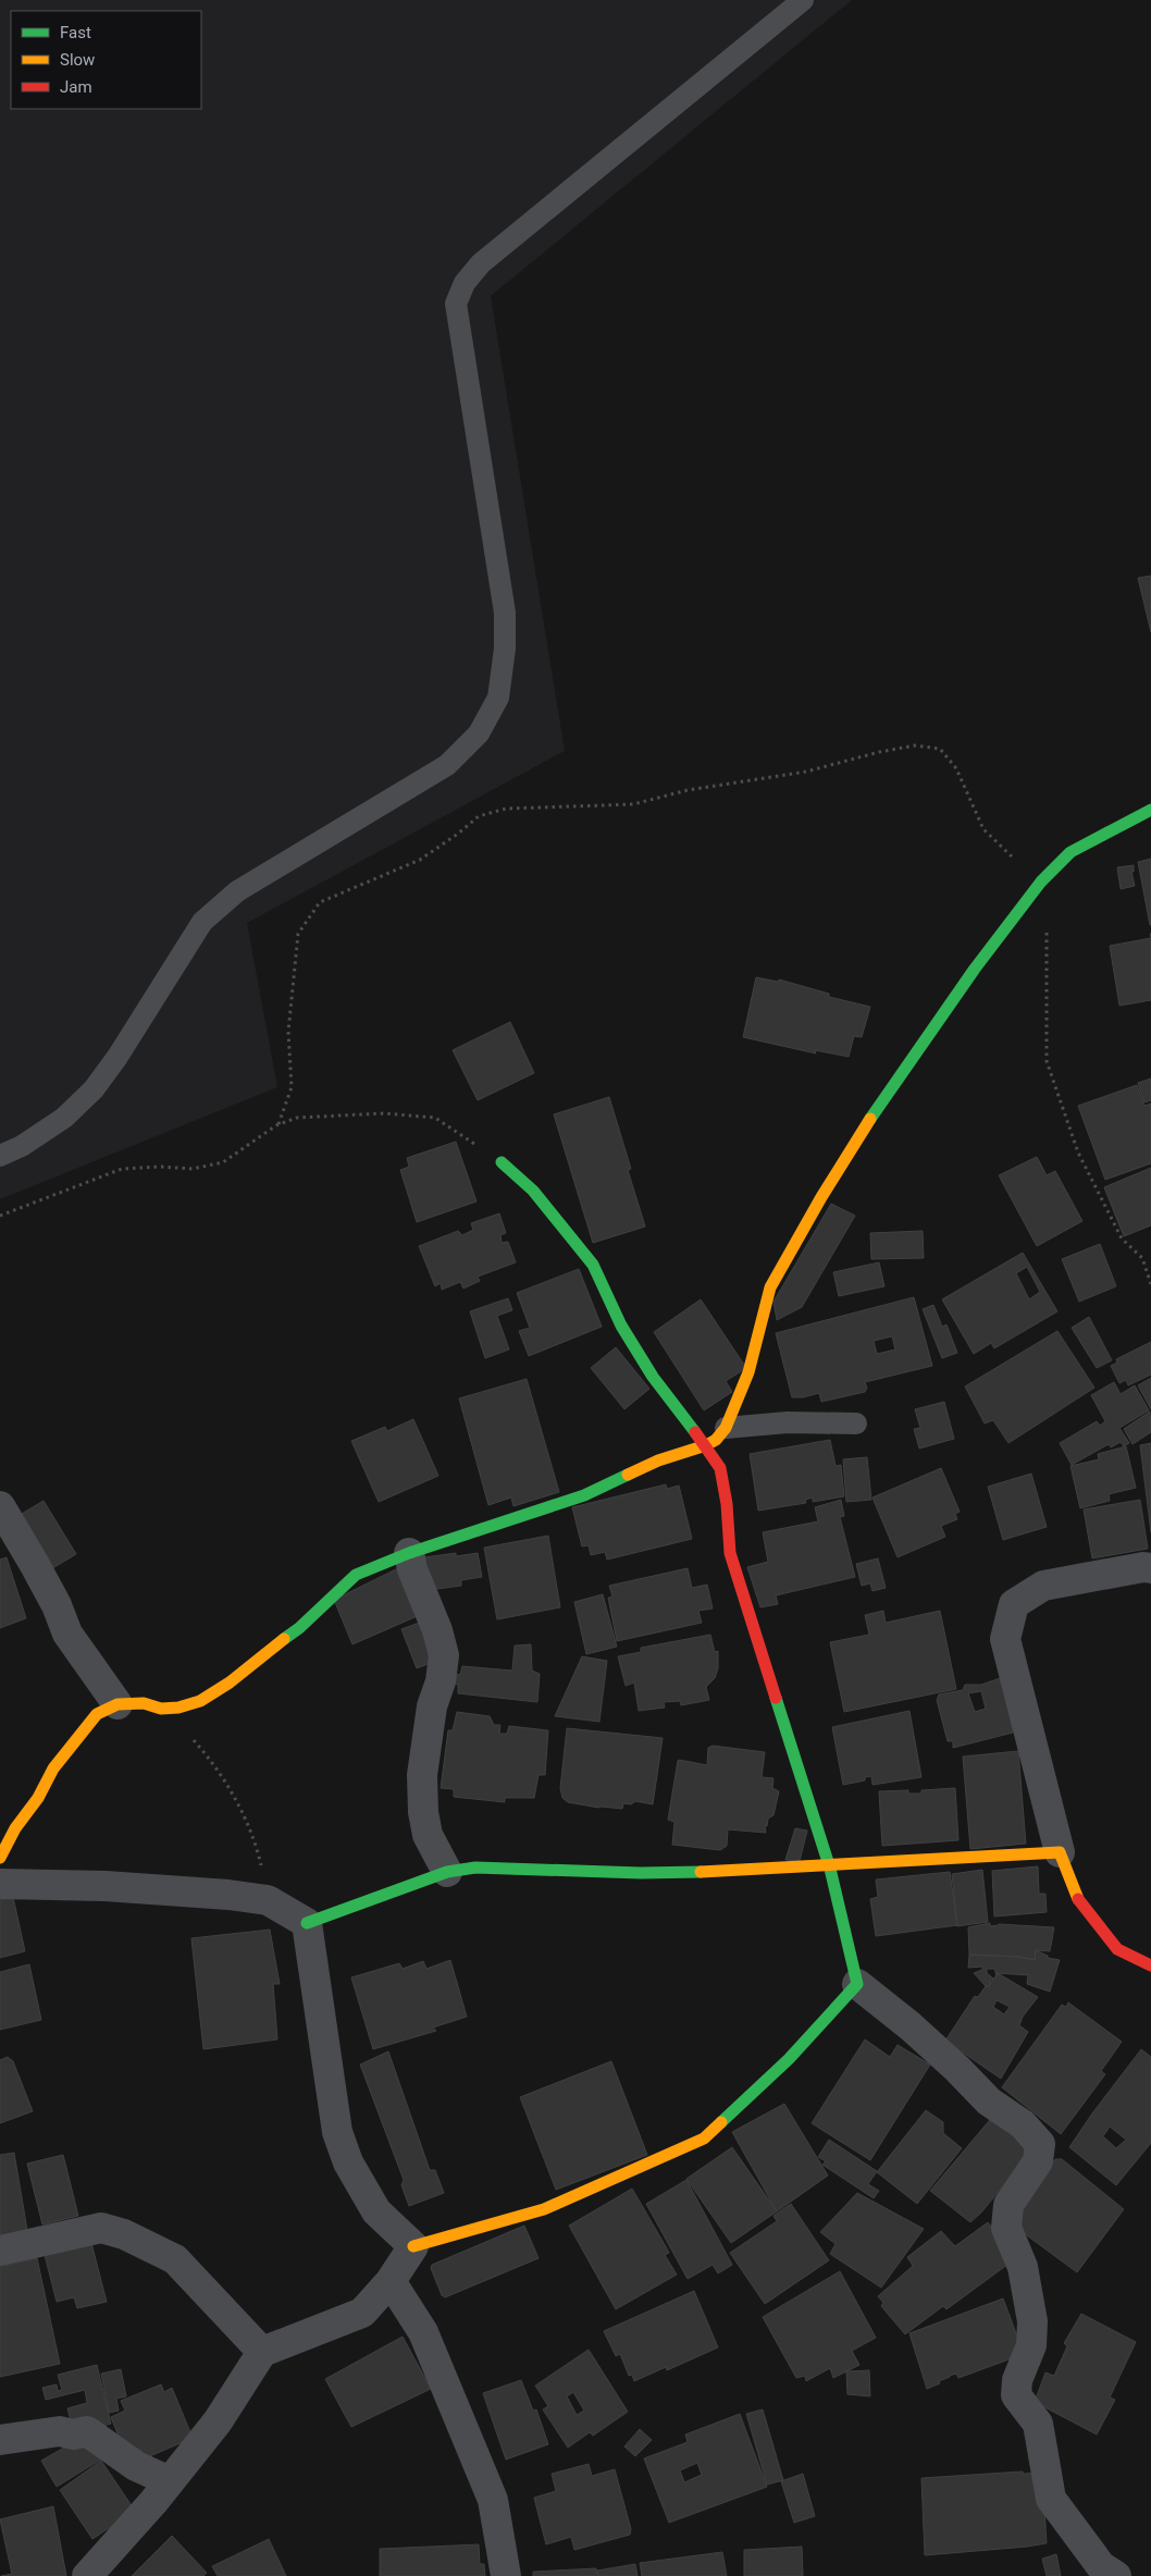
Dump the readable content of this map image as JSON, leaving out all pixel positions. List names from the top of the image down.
{
  "legend": ["Fast", "Slow", "Jam"]
}
